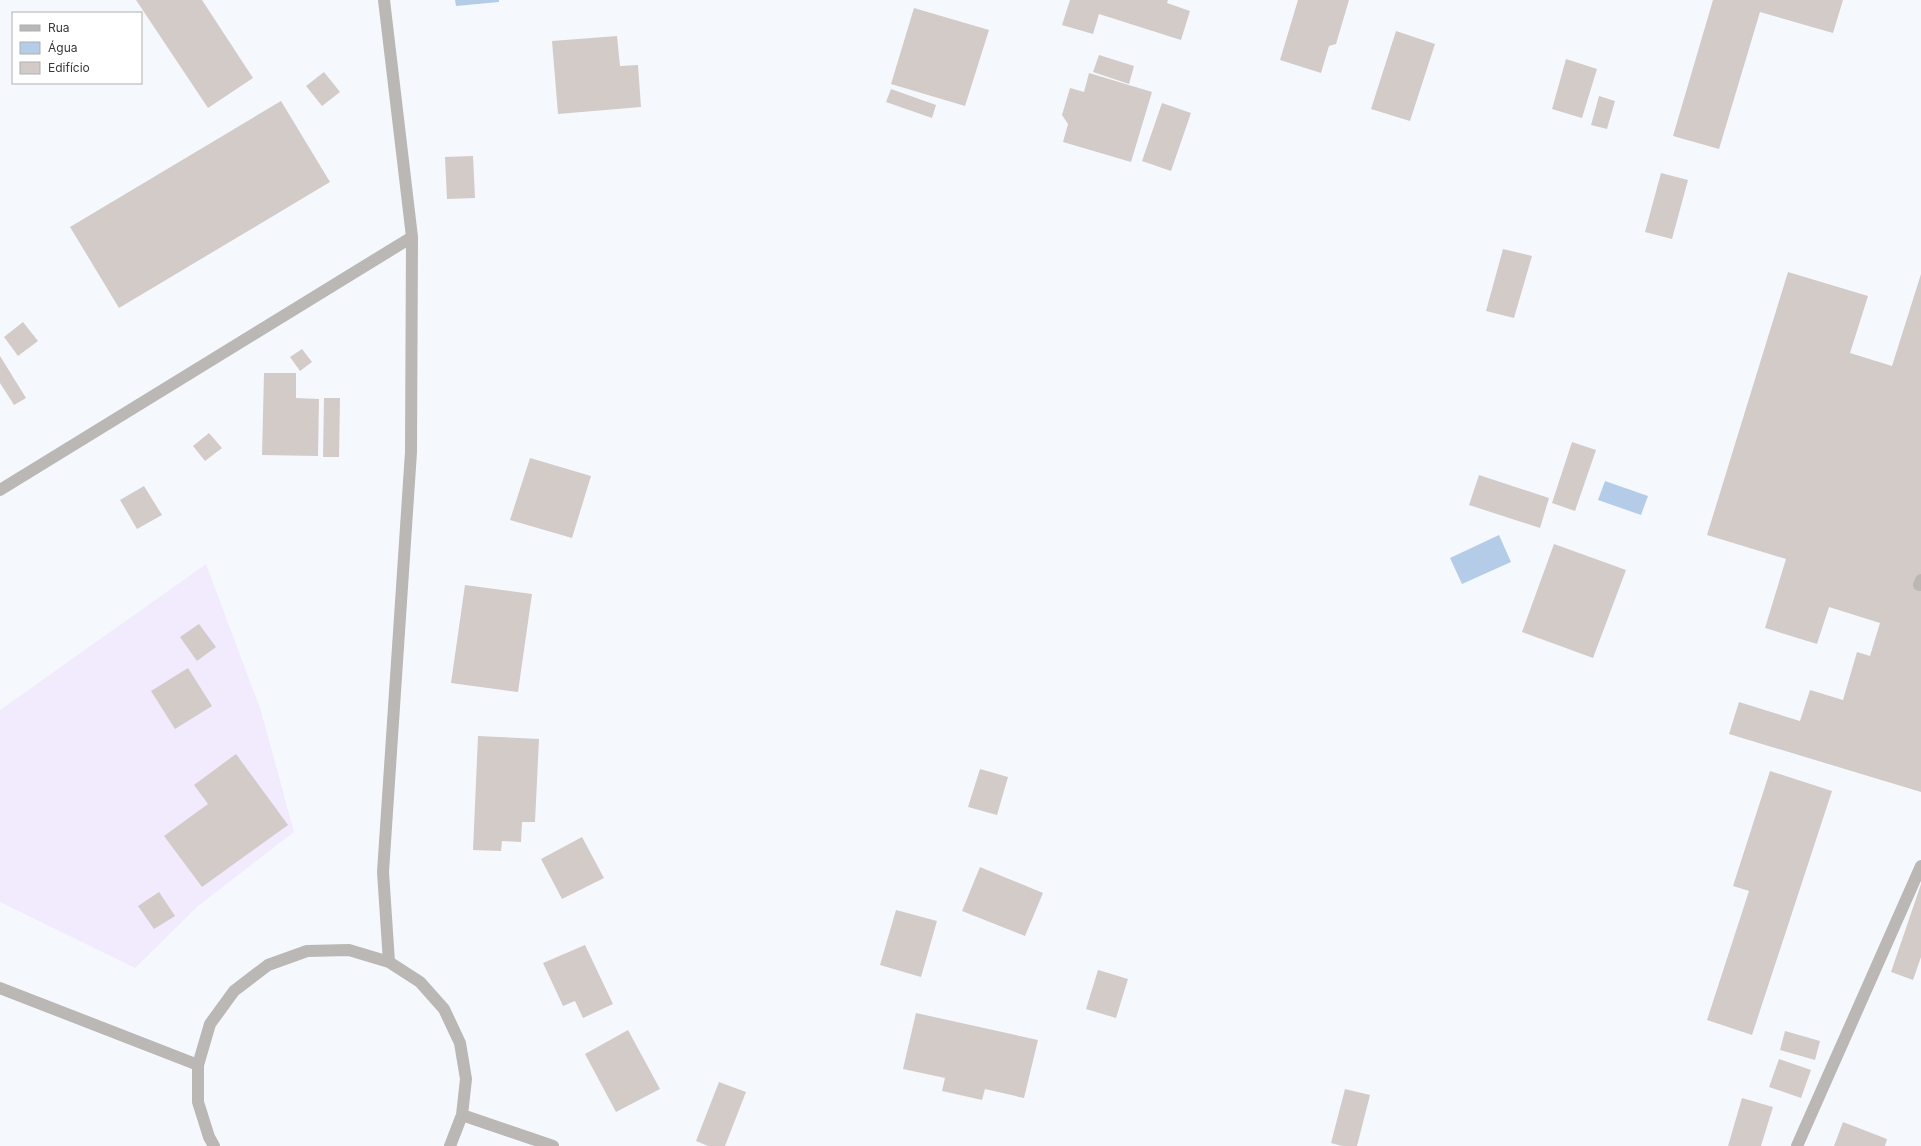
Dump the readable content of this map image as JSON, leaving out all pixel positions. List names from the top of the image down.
{
  "legend": ["Rua", "Água", "Edifício"]
}
